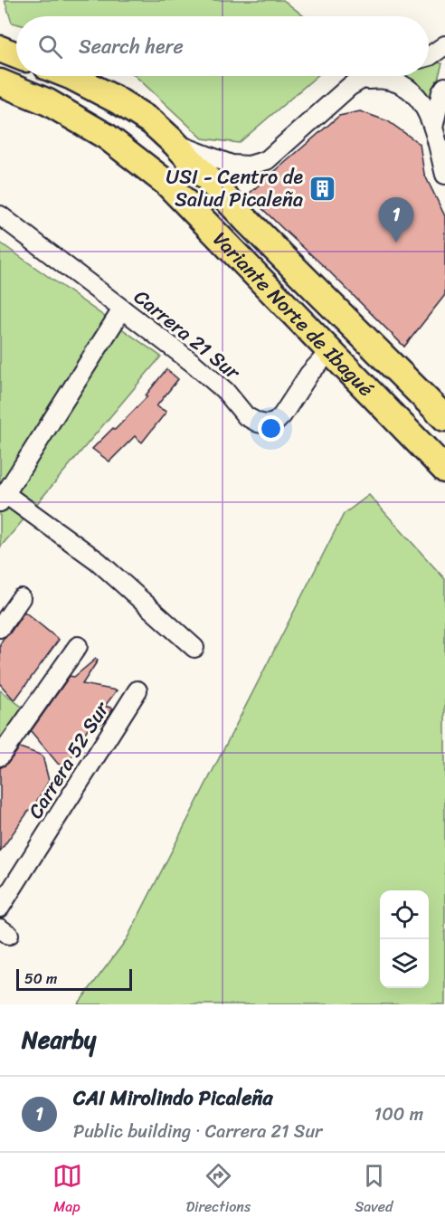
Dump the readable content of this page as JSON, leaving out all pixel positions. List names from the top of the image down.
{
  "streets": {
    "highway": ["Variante Norte de Ibagué"],
    "street": ["Carrera 21 Sur", "Carrera 52 Sur"]
  },
  "crossings": [
    ["Variante Norte de Ibagué", "Carrera 21 Sur"]
  ],
  "places": {
    "building": ["USI - Centro de Salud Picaleña"]
  },
  "scale_bar": "50 m",
  "page": {
    "search": "Search here",
    "pins": "1",
    "scale": "50 m",
    "heading": "Nearby",
    "list": [
      {
        "mark": "1",
        "name": "CAI Mirolindo Picaleña",
        "note": "Public building · Carrera 21 Sur",
        "value": "100 m"
      }
    ],
    "nav": ["Map", "Directions", "Saved"]
  }
}
